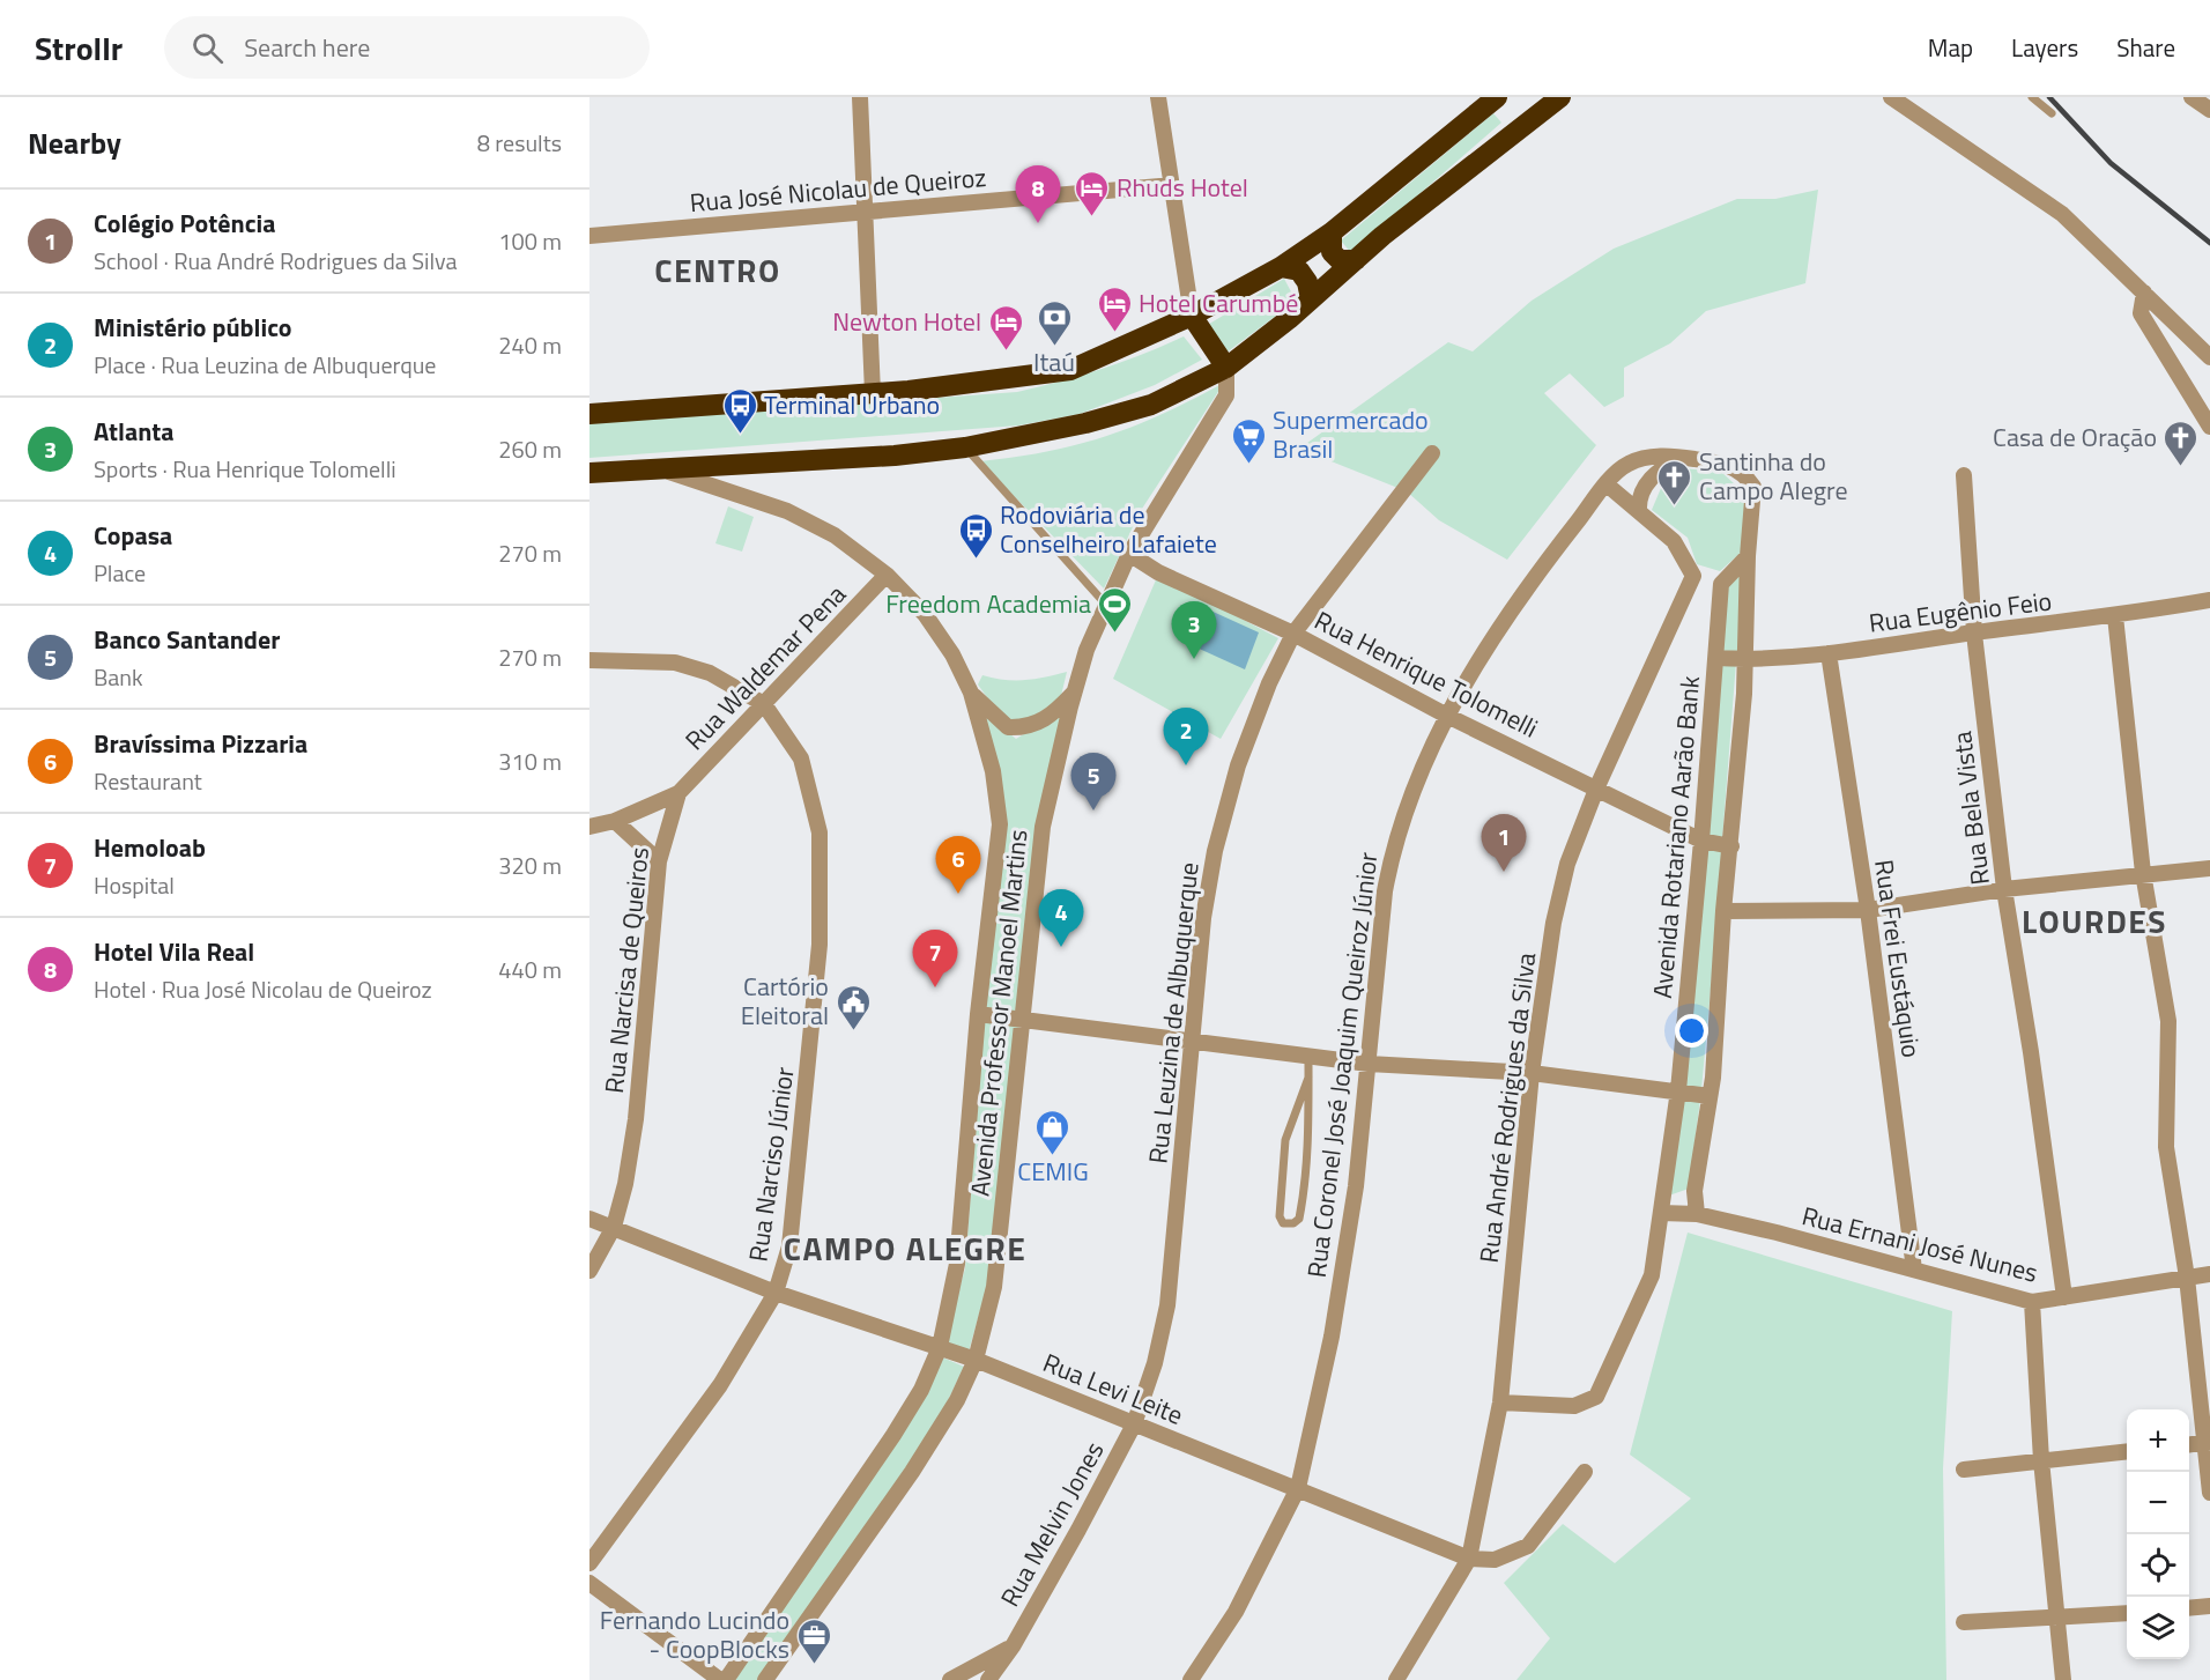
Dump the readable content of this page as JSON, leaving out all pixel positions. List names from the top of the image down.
{
  "streets": {
    "street": [
      "Rua José Nicolau de Queiroz",
      "Rua Eugênio Feio",
      "Rua Waldemar Pena",
      "Rua Henrique Tolomelli",
      "Rua Bela Vista",
      "Avenida Rotariano Aarão Bank",
      "Rua Frei Eustáquio",
      "Rua Narcisa de Queiros",
      "Avenida Professor Manoel Martins",
      "Rua Leuzina de Albuquerque",
      "Rua Coronel José Joaquim Queiroz Júnior",
      "Rua André Rodrigues da Silva",
      "Rua Narciso Júnior",
      "Rua Ernani José Nunes",
      "Rua Levi Leite",
      "Rua Melvin Jones"
    ]
  },
  "crossings": [
    ["Rua Eugênio Feio", "Rua Bela Vista"],
    ["Rua Eugênio Feio", "Avenida Rotariano Aarão Bank"],
    ["Rua Eugênio Feio", "Rua Frei Eustáquio"],
    ["Rua Waldemar Pena", "Rua Narcisa de Queiros"],
    ["Rua Waldemar Pena", "Avenida Professor Manoel Martins"],
    ["Rua Waldemar Pena", "Rua Narciso Júnior"],
    ["Rua Henrique Tolomelli", "Avenida Rotariano Aarão Bank"],
    ["Rua Henrique Tolomelli", "Avenida Professor Manoel Martins"],
    ["Rua Henrique Tolomelli", "Rua Leuzina de Albuquerque"],
    ["Rua Henrique Tolomelli", "Rua Coronel José Joaquim Queiroz Júnior"],
    ["Rua Henrique Tolomelli", "Rua André Rodrigues da Silva"],
    ["Rua Bela Vista", "Rua Ernani José Nunes"],
    ["Avenida Rotariano Aarão Bank", "Rua Coronel José Joaquim Queiroz Júnior"],
    ["Avenida Rotariano Aarão Bank", "Rua André Rodrigues da Silva"],
    ["Avenida Rotariano Aarão Bank", "Rua Ernani José Nunes"],
    ["Rua Frei Eustáquio", "Rua Ernani José Nunes"],
    ["Rua Narcisa de Queiros", "Rua Levi Leite"],
    ["Avenida Professor Manoel Martins", "Rua Levi Leite"],
    ["Rua Leuzina de Albuquerque", "Rua Levi Leite"],
    ["Rua Leuzina de Albuquerque", "Rua Melvin Jones"],
    ["Rua Coronel José Joaquim Queiroz Júnior", "Rua André Rodrigues da Silva"],
    ["Rua Coronel José Joaquim Queiroz Júnior", "Rua Levi Leite"],
    ["Rua André Rodrigues da Silva", "Rua Levi Leite"],
    ["Rua Narciso Júnior", "Rua Levi Leite"],
    ["Rua Levi Leite", "Rua Melvin Jones"]
  ],
  "districts": ["CENTRO", "LOURDES", "CAMPO ALEGRE"],
  "places": {
    "hotel": ["Rhuds Hotel", "Hotel Carumbé", "Newton Hotel"],
    "bank": ["Itaú"],
    "bus stop": ["Terminal Urbano", "Rodoviária de Conselheiro Lafaiete"],
    "supermarket": ["Supermercado Brasil"],
    "church": ["Casa de Oração", "Santinha do Campo Alegre"],
    "sports": ["Freedom Academia"],
    "public building": ["Cartório Eleitoral"],
    "shop": ["CEMIG"],
    "office": ["Fernando Lucindo - CoopBlocks"]
  },
  "page": {
    "header": "Strollr",
    "search": "Search here",
    "nav": ["Map", "Layers", "Share"],
    "heading": ["Nearby", "8 results"],
    "pins": [
      "8",
      "3",
      "2",
      "5",
      "1",
      "6",
      "4",
      "7"
    ],
    "list": [
      {
        "mark": "1",
        "name": "Colégio Potência",
        "note": "School · Rua André Rodrigues da Silva",
        "value": "100 m"
      },
      {
        "mark": "2",
        "name": "Ministério público",
        "note": "Place · Rua Leuzina de Albuquerque",
        "value": "240 m"
      },
      {
        "mark": "3",
        "name": "Atlanta",
        "note": "Sports · Rua Henrique Tolomelli",
        "value": "260 m"
      },
      {
        "mark": "4",
        "name": "Copasa",
        "note": "Place",
        "value": "270 m"
      },
      {
        "mark": "5",
        "name": "Banco Santander",
        "note": "Bank",
        "value": "270 m"
      },
      {
        "mark": "6",
        "name": "Bravíssima Pizzaria",
        "note": "Restaurant",
        "value": "310 m"
      },
      {
        "mark": "7",
        "name": "Hemoloab",
        "note": "Hospital",
        "value": "320 m"
      },
      {
        "mark": "8",
        "name": "Hotel Vila Real",
        "note": "Hotel · Rua José Nicolau de Queiroz",
        "value": "440 m"
      }
    ],
    "map_buttons": ["+", "−"]
  }
}
